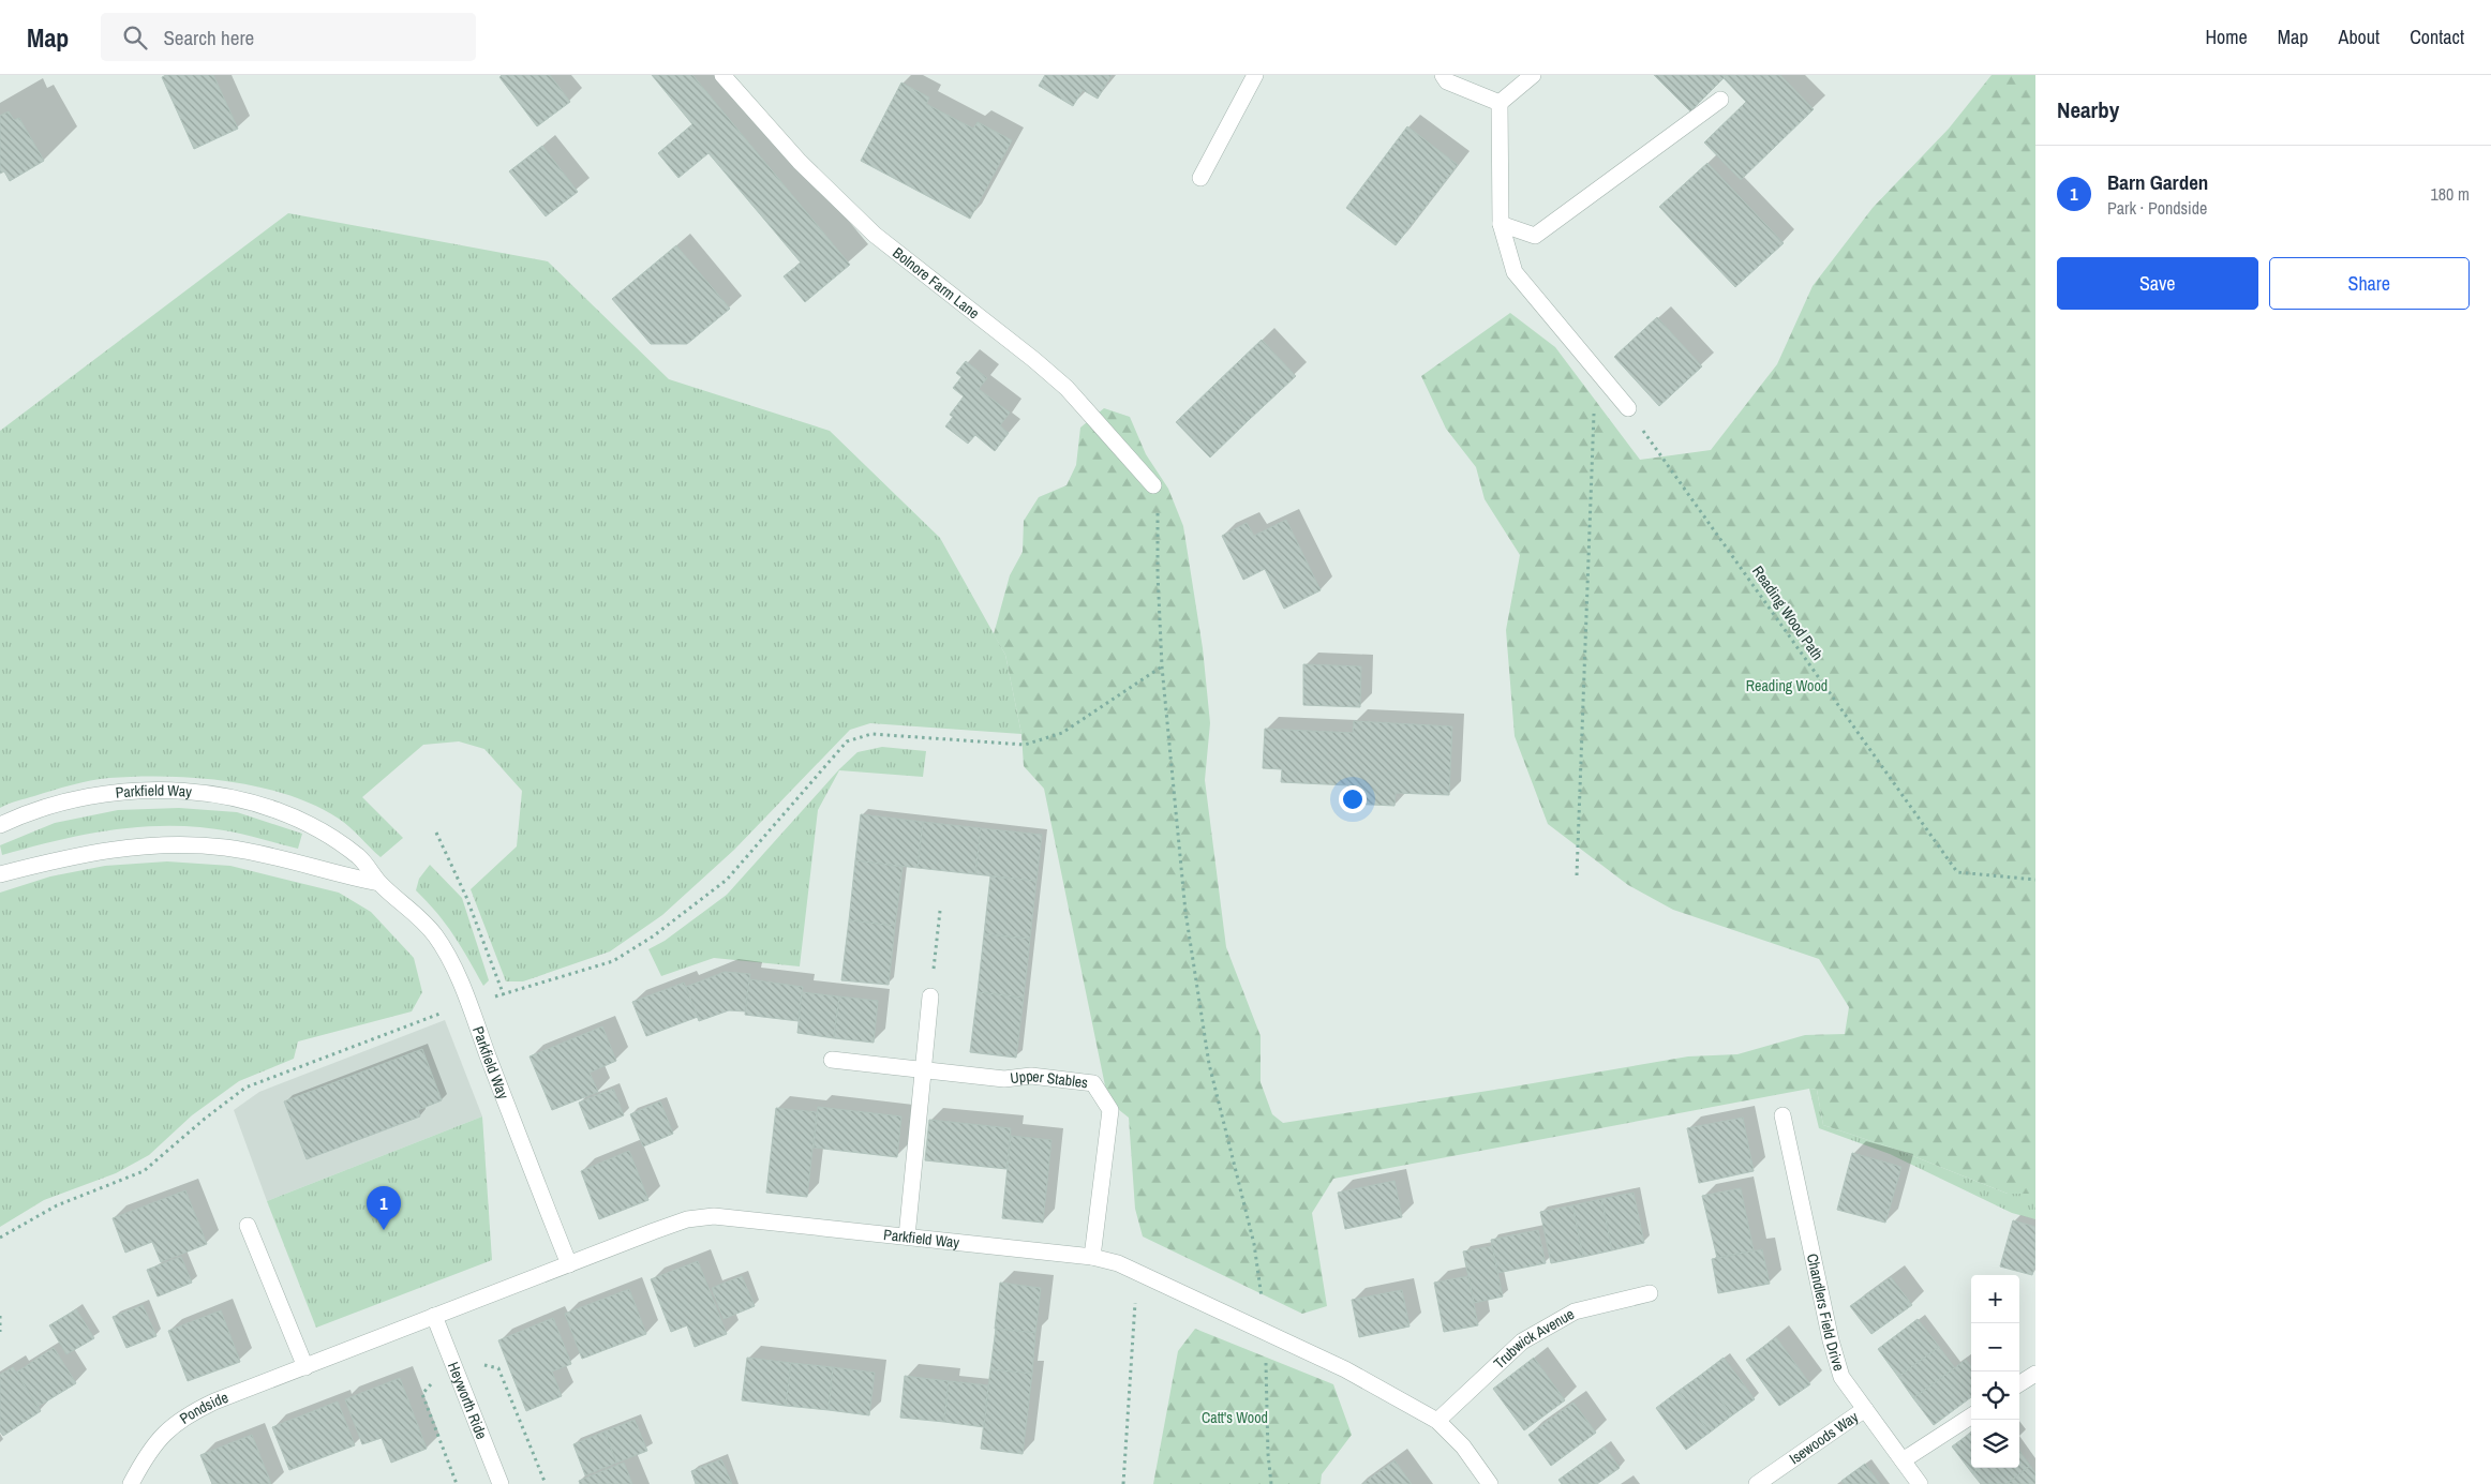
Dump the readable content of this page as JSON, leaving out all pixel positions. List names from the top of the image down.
{
  "streets": {
    "street": [
      "Bolnore Farm Lane",
      "Parkfield Way",
      "Upper Stables",
      "Chandlers Field Drive",
      "Trubwick Avenue",
      "Heyworth Ride",
      "Pondside",
      "Isewoods Way"
    ],
    "path": ["Reading Wood Path"]
  },
  "crossings": [
    ["Parkfield Way", "Upper Stables"],
    ["Parkfield Way", "Heyworth Ride"],
    ["Parkfield Way", "Pondside"],
    ["Chandlers Field Drive", "Isewoods Way"],
    ["Heyworth Ride", "Pondside"]
  ],
  "parks": ["Reading Wood", "Catt's Wood"],
  "page": {
    "header": "Map",
    "search": "Search here",
    "nav": [
      "Home",
      "Map",
      "About",
      "Contact"
    ],
    "heading": "Nearby",
    "list": [
      {
        "mark": "1",
        "name": "Barn Garden",
        "note": "Park · Pondside",
        "value": "180 m"
      }
    ],
    "buttons": ["Save", "Share"],
    "pins": "1",
    "map_buttons": ["+", "−"]
  }
}
